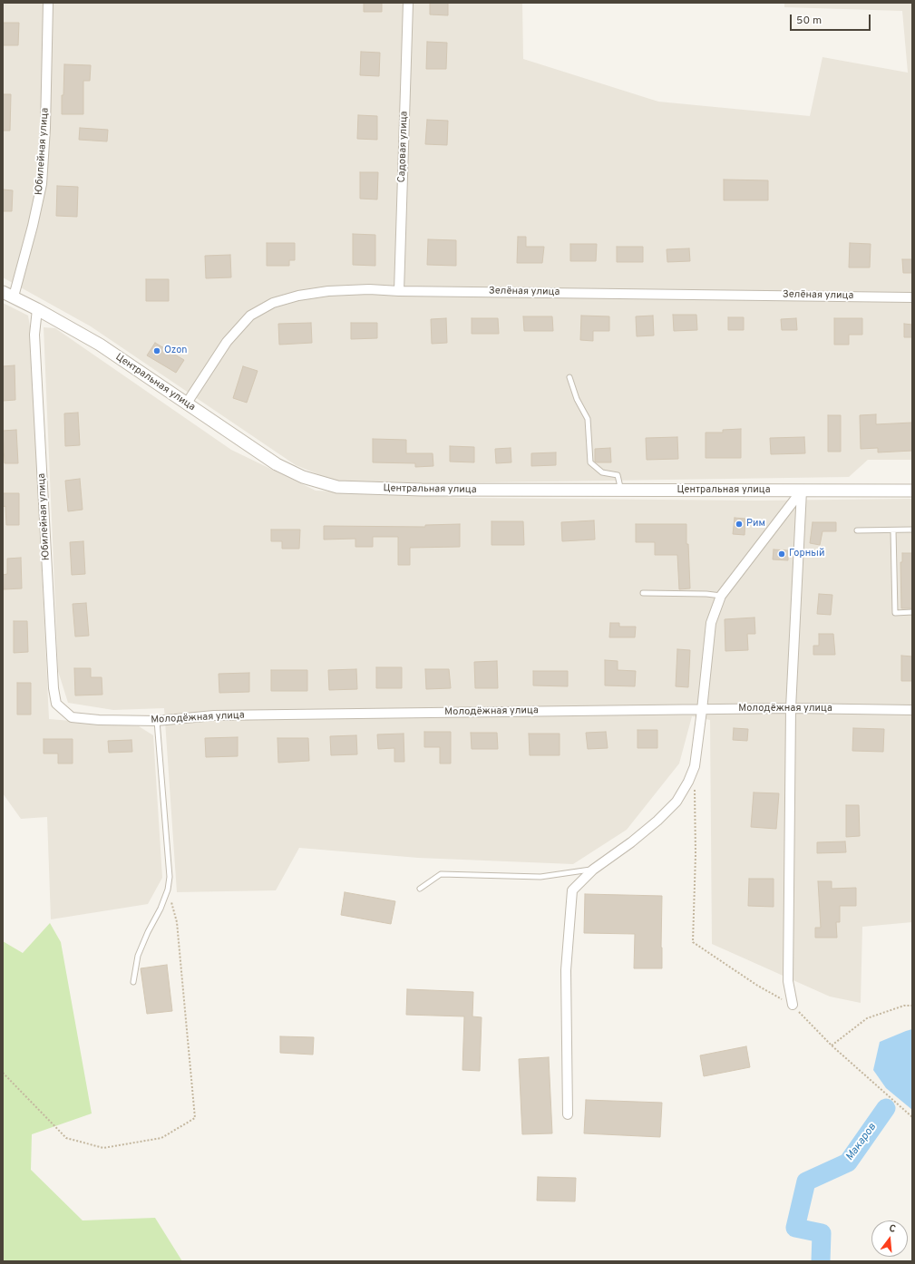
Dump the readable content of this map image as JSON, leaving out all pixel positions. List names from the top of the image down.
{
  "streets": {
    "street": [
      "Садовая улица",
      "Юбилейная улица",
      "Зелёная улица",
      "Центральная улица",
      "Молодёжная улица"
    ]
  },
  "crossings": [
    ["Садовая улица", "Зелёная улица"],
    ["Юбилейная улица", "Центральная улица"],
    ["Юбилейная улица", "Молодёжная улица"],
    ["Зелёная улица", "Центральная улица"]
  ],
  "water": ["Макаров"],
  "places": ["Ozon", "Рим", "Горный"],
  "scale_bar": "50 m",
  "north": "top"
}
